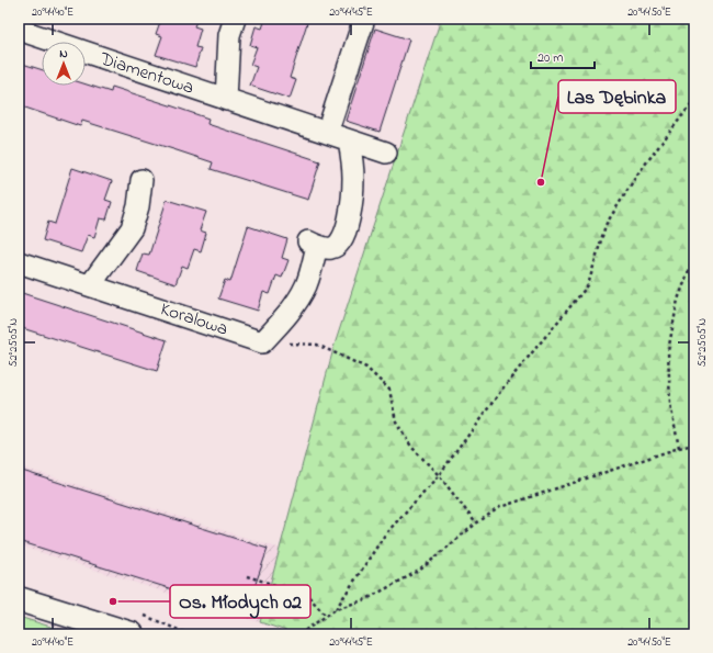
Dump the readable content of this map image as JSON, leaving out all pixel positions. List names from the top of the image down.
{
  "streets": {
    "street": ["Diamentowa", "Koralowa"]
  },
  "places": ["Las Dębinka", "Os. Młodych 02"],
  "scale_bar": "20 m",
  "north": "top",
  "coordinates": [
    "20°44'40\"E",
    "20°44'45\"E",
    "20°44'50\"E",
    "52°25'05\"N"
  ]
}
